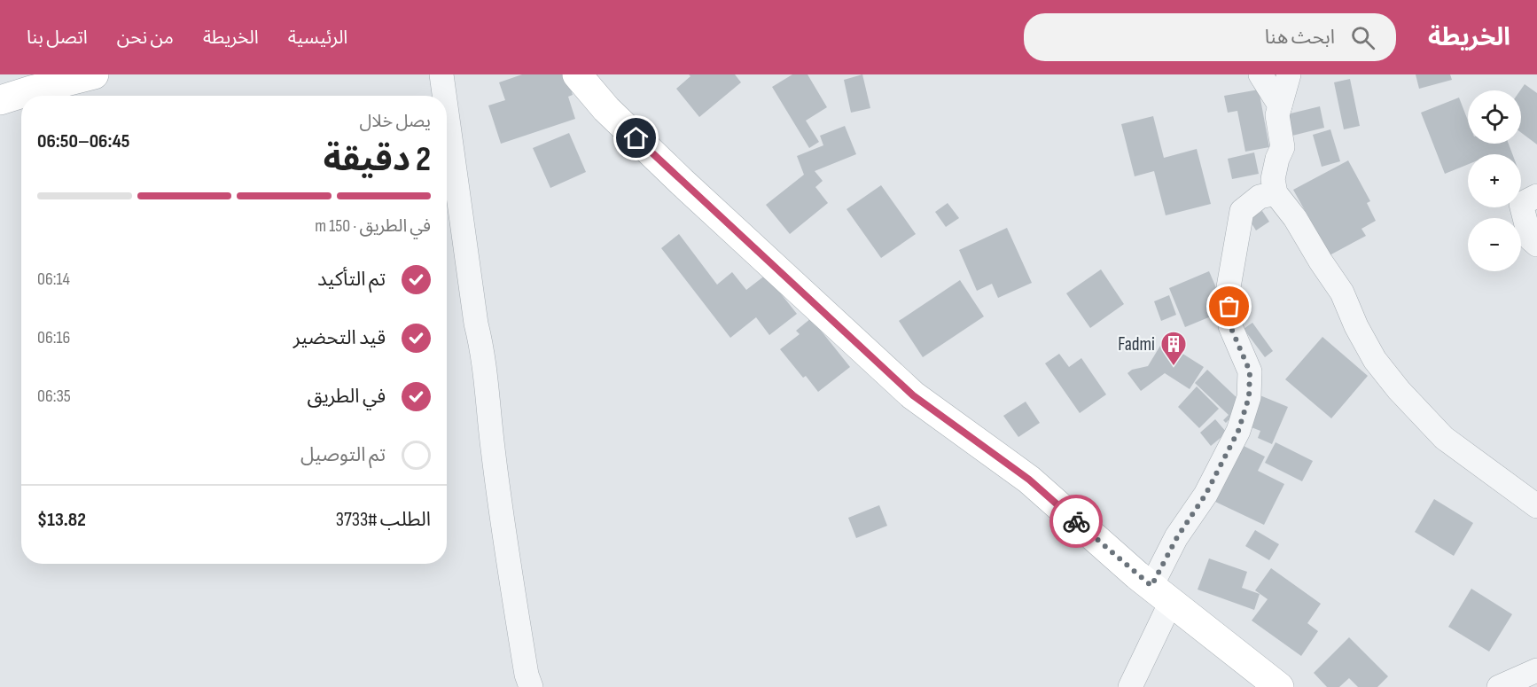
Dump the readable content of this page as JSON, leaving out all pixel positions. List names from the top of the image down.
{
  "places": {
    "building": ["Fadmi"]
  },
  "page": {
    "header": "الخريطة",
    "search": "ابحث هنا",
    "nav": [
      "الرئيسية",
      "الخريطة",
      "من نحن",
      "اتصل بنا"
    ],
    "map_buttons": ["+", "−"],
    "heading": ["2 دقيقة", "يصل خلال", "06:45–06:50"],
    "panel": ["الطلب #3733", "$13.82"],
    "bar": "في الطريق · 150 m",
    "list": [
      ["تم التأكيد", "06:14"],
      ["قيد التحضير", "06:16"],
      ["في الطريق", "06:35"],
      "تم التوصيل"
    ]
  }
}
